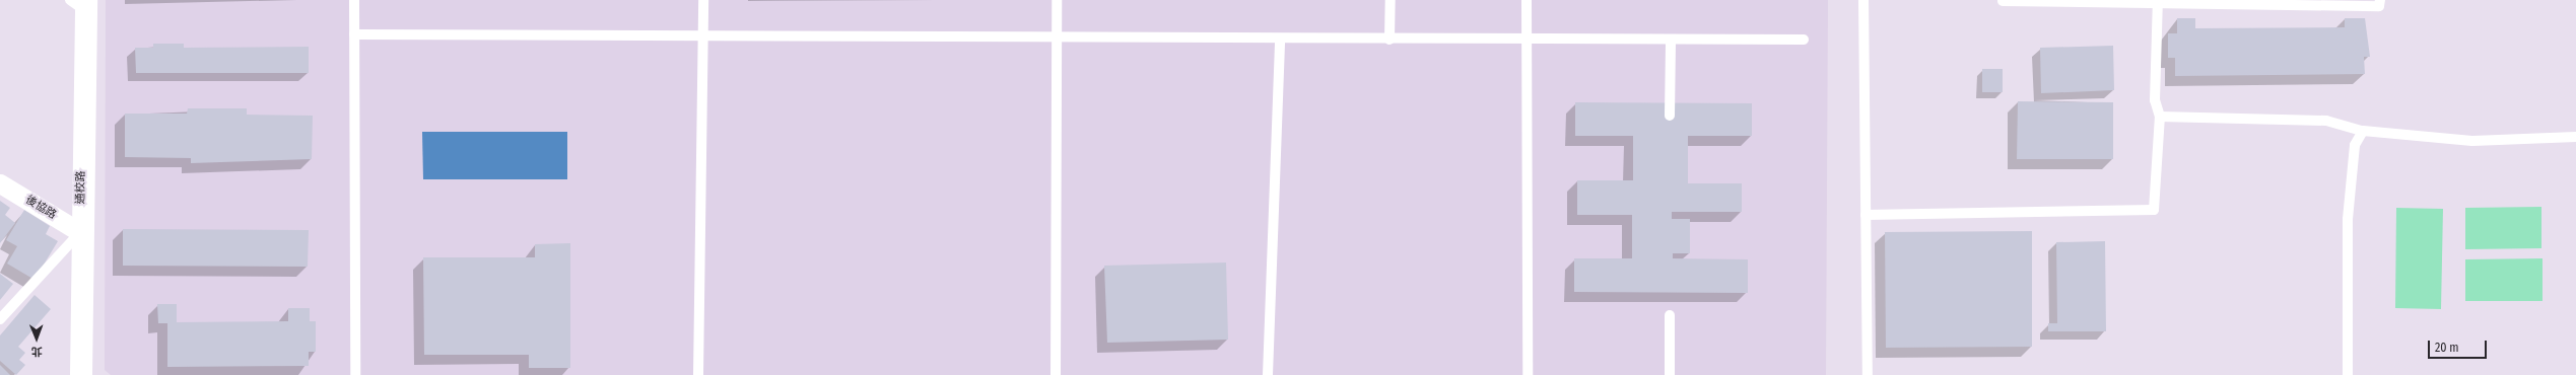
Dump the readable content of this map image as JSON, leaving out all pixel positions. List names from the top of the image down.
{
  "streets": {
    "street": ["通校路", "後協路"]
  },
  "crossings": [
    ["通校路", "後協路"]
  ],
  "scale_bar": "20 m",
  "north": "bottom"
}
